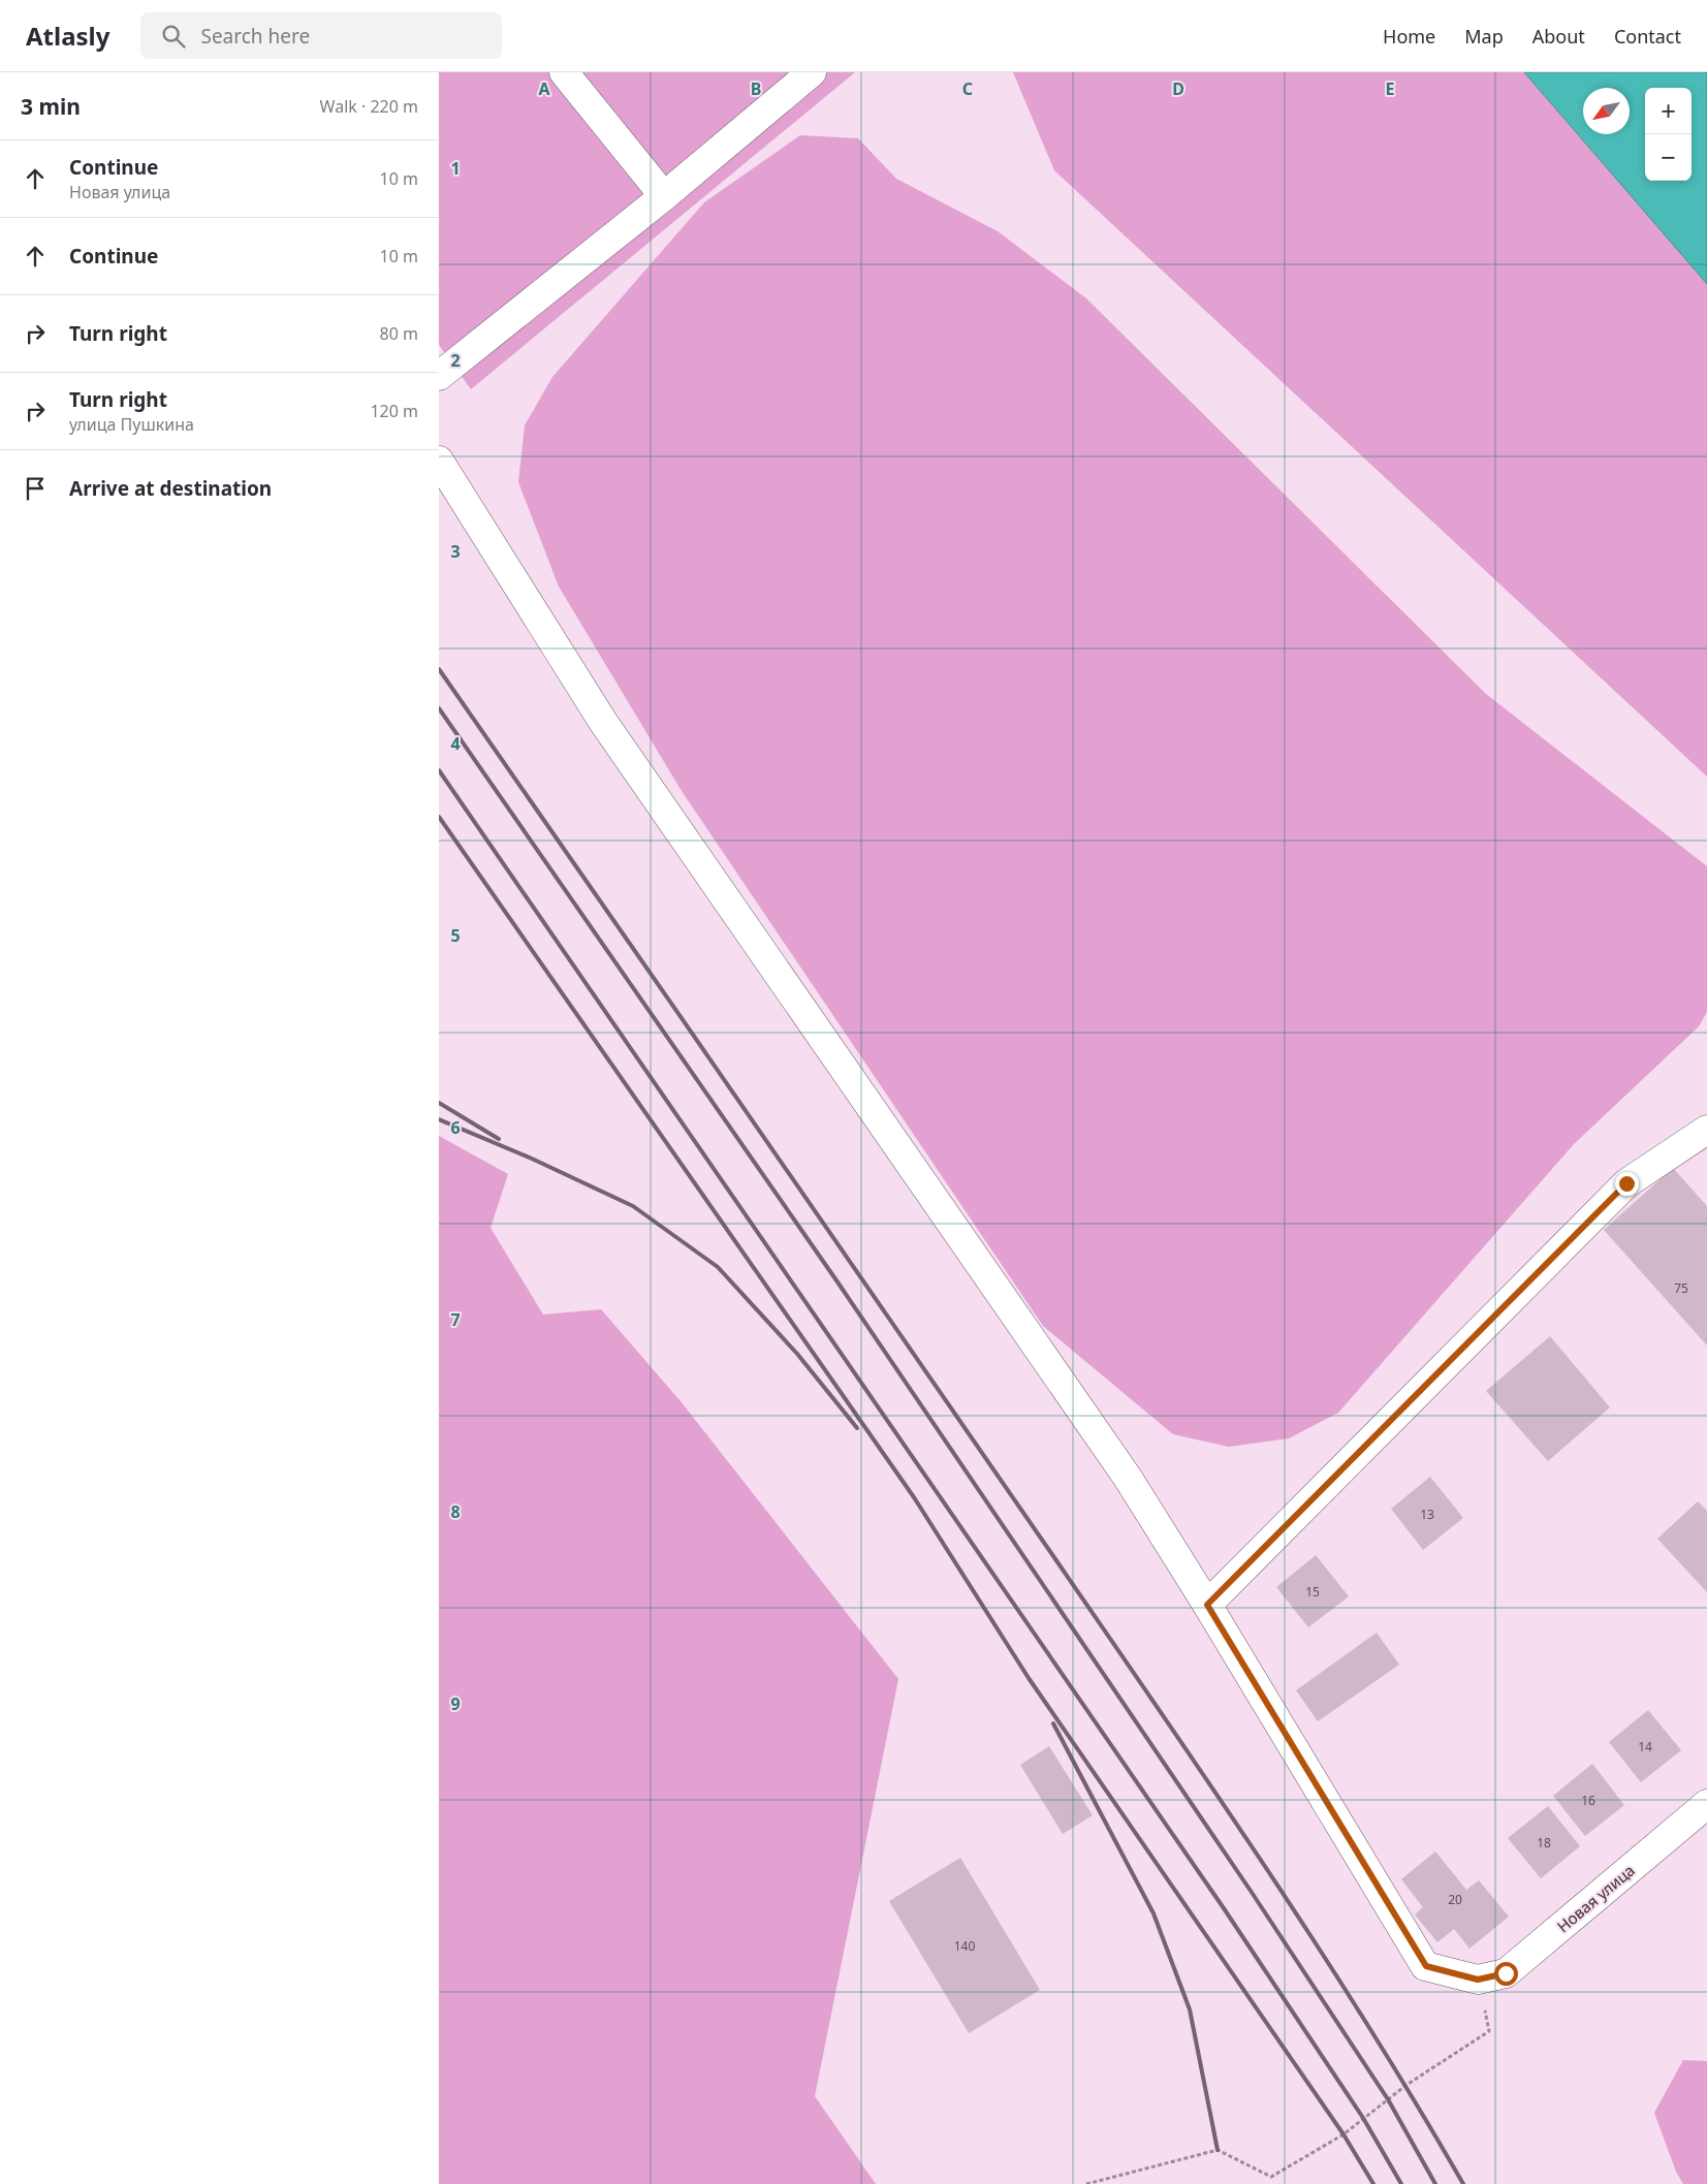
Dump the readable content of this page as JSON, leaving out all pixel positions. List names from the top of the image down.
{
  "streets": {
    "street": ["Новая улица"]
  },
  "house_numbers": [
    "75",
    "13",
    "15",
    "14",
    "16",
    "18",
    "20",
    "140"
  ],
  "north": "bottom left",
  "page": {
    "header": "Atlasly",
    "search": "Search here",
    "nav": [
      "Home",
      "Map",
      "About",
      "Contact"
    ],
    "heading": ["3 min", "Walk · 220 m"],
    "map_buttons": ["+", "−"],
    "list": [
      ["Continue", "Новая улица", "10 m"],
      ["Continue", "10 m"],
      ["Turn right", "80 m"],
      ["Turn right", "улица Пушкина", "120 m"],
      "Arrive at destination"
    ]
  },
  "grid": {
    "columns": [
      "A",
      "B",
      "C",
      "D",
      "E"
    ],
    "rows": [
      "1",
      "2",
      "3",
      "4",
      "5",
      "6",
      "7",
      "8",
      "9"
    ]
  }
}
